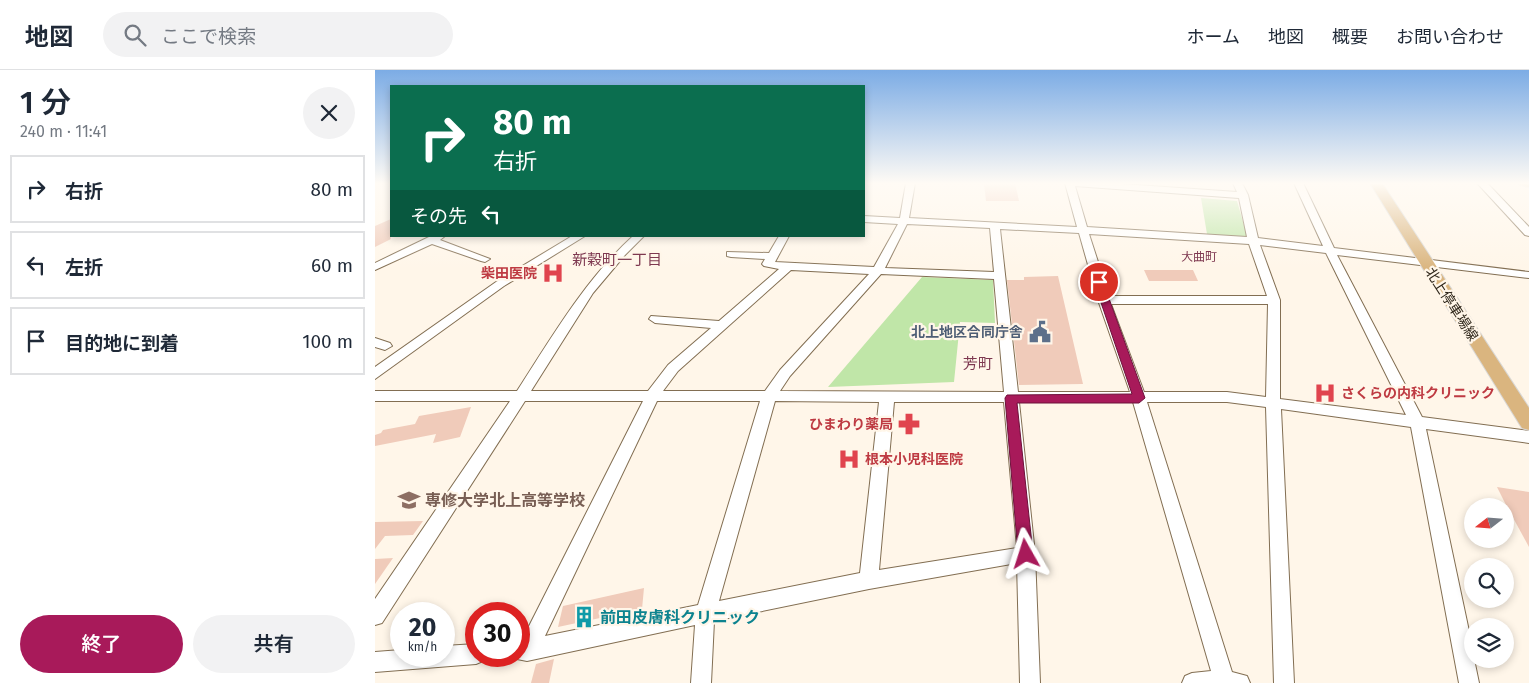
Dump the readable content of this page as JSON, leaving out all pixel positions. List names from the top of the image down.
{
  "streets": {
    "main road": ["北上停車場線"]
  },
  "districts": ["大曲町", "新穀町一丁目", "芳町"],
  "places": {
    "hospital": ["柴田医院", "さくらの内科クリニック", "根本小児科医院"],
    "public building": ["北上地区合同庁舎"],
    "pharmacy": ["ひまわり薬局"],
    "school or university": ["専修大学北上高等学校"],
    "building": ["前田皮膚科クリニック"]
  },
  "north": "left",
  "page": {
    "header": "地図",
    "search": "ここで検索",
    "nav": [
      "ホーム",
      "地図",
      "概要",
      "お問い合わせ"
    ],
    "heading": ["1 分", "240 m · 11:41"],
    "turn": ["80 m", "右折"],
    "list": [
      {
        "name": "右折",
        "value": "80 m"
      },
      {
        "name": "左折",
        "value": "60 m"
      },
      {
        "name": "目的地に到着",
        "value": "100 m"
      }
    ],
    "then": "その先",
    "speed": "20 km/h",
    "limit": "30",
    "buttons": ["終了", "共有"]
  }
}
